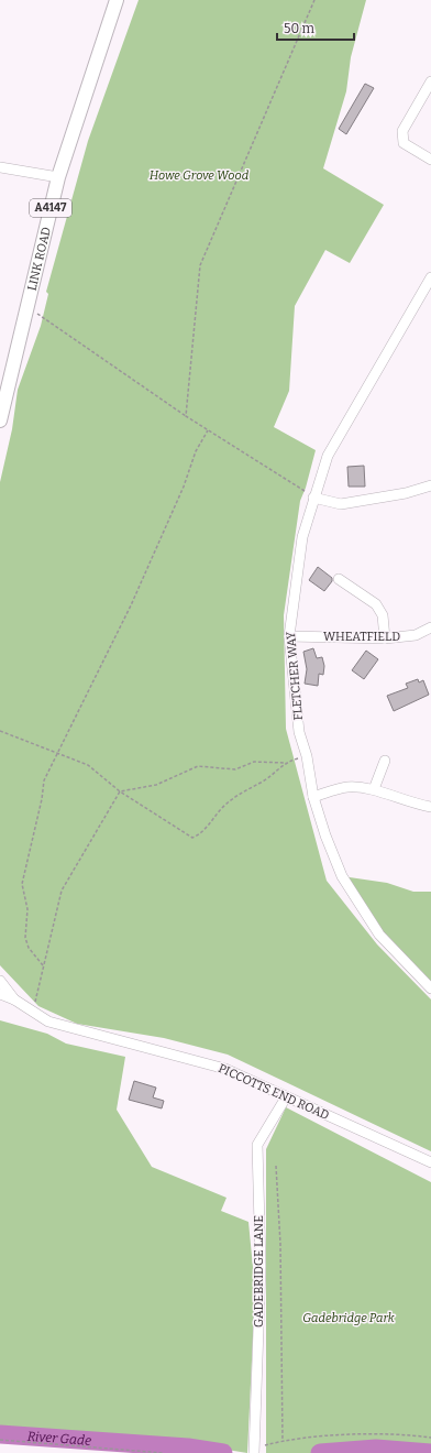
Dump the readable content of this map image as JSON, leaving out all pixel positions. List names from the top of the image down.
{
  "streets": {
    "main road": ["A4147", "LINK ROAD"],
    "street": [
      "WHEATFIELD",
      "FLETCHER WAY",
      "PICCOTTS END ROAD",
      "GADEBRIDGE LANE"
    ]
  },
  "crossings": [
    ["WHEATFIELD", "FLETCHER WAY"],
    ["PICCOTTS END ROAD", "GADEBRIDGE LANE"]
  ],
  "water": ["River Gade"],
  "parks": ["Howe Grove Wood", "Gadebridge Park"],
  "scale_bar": "50 m"
}
